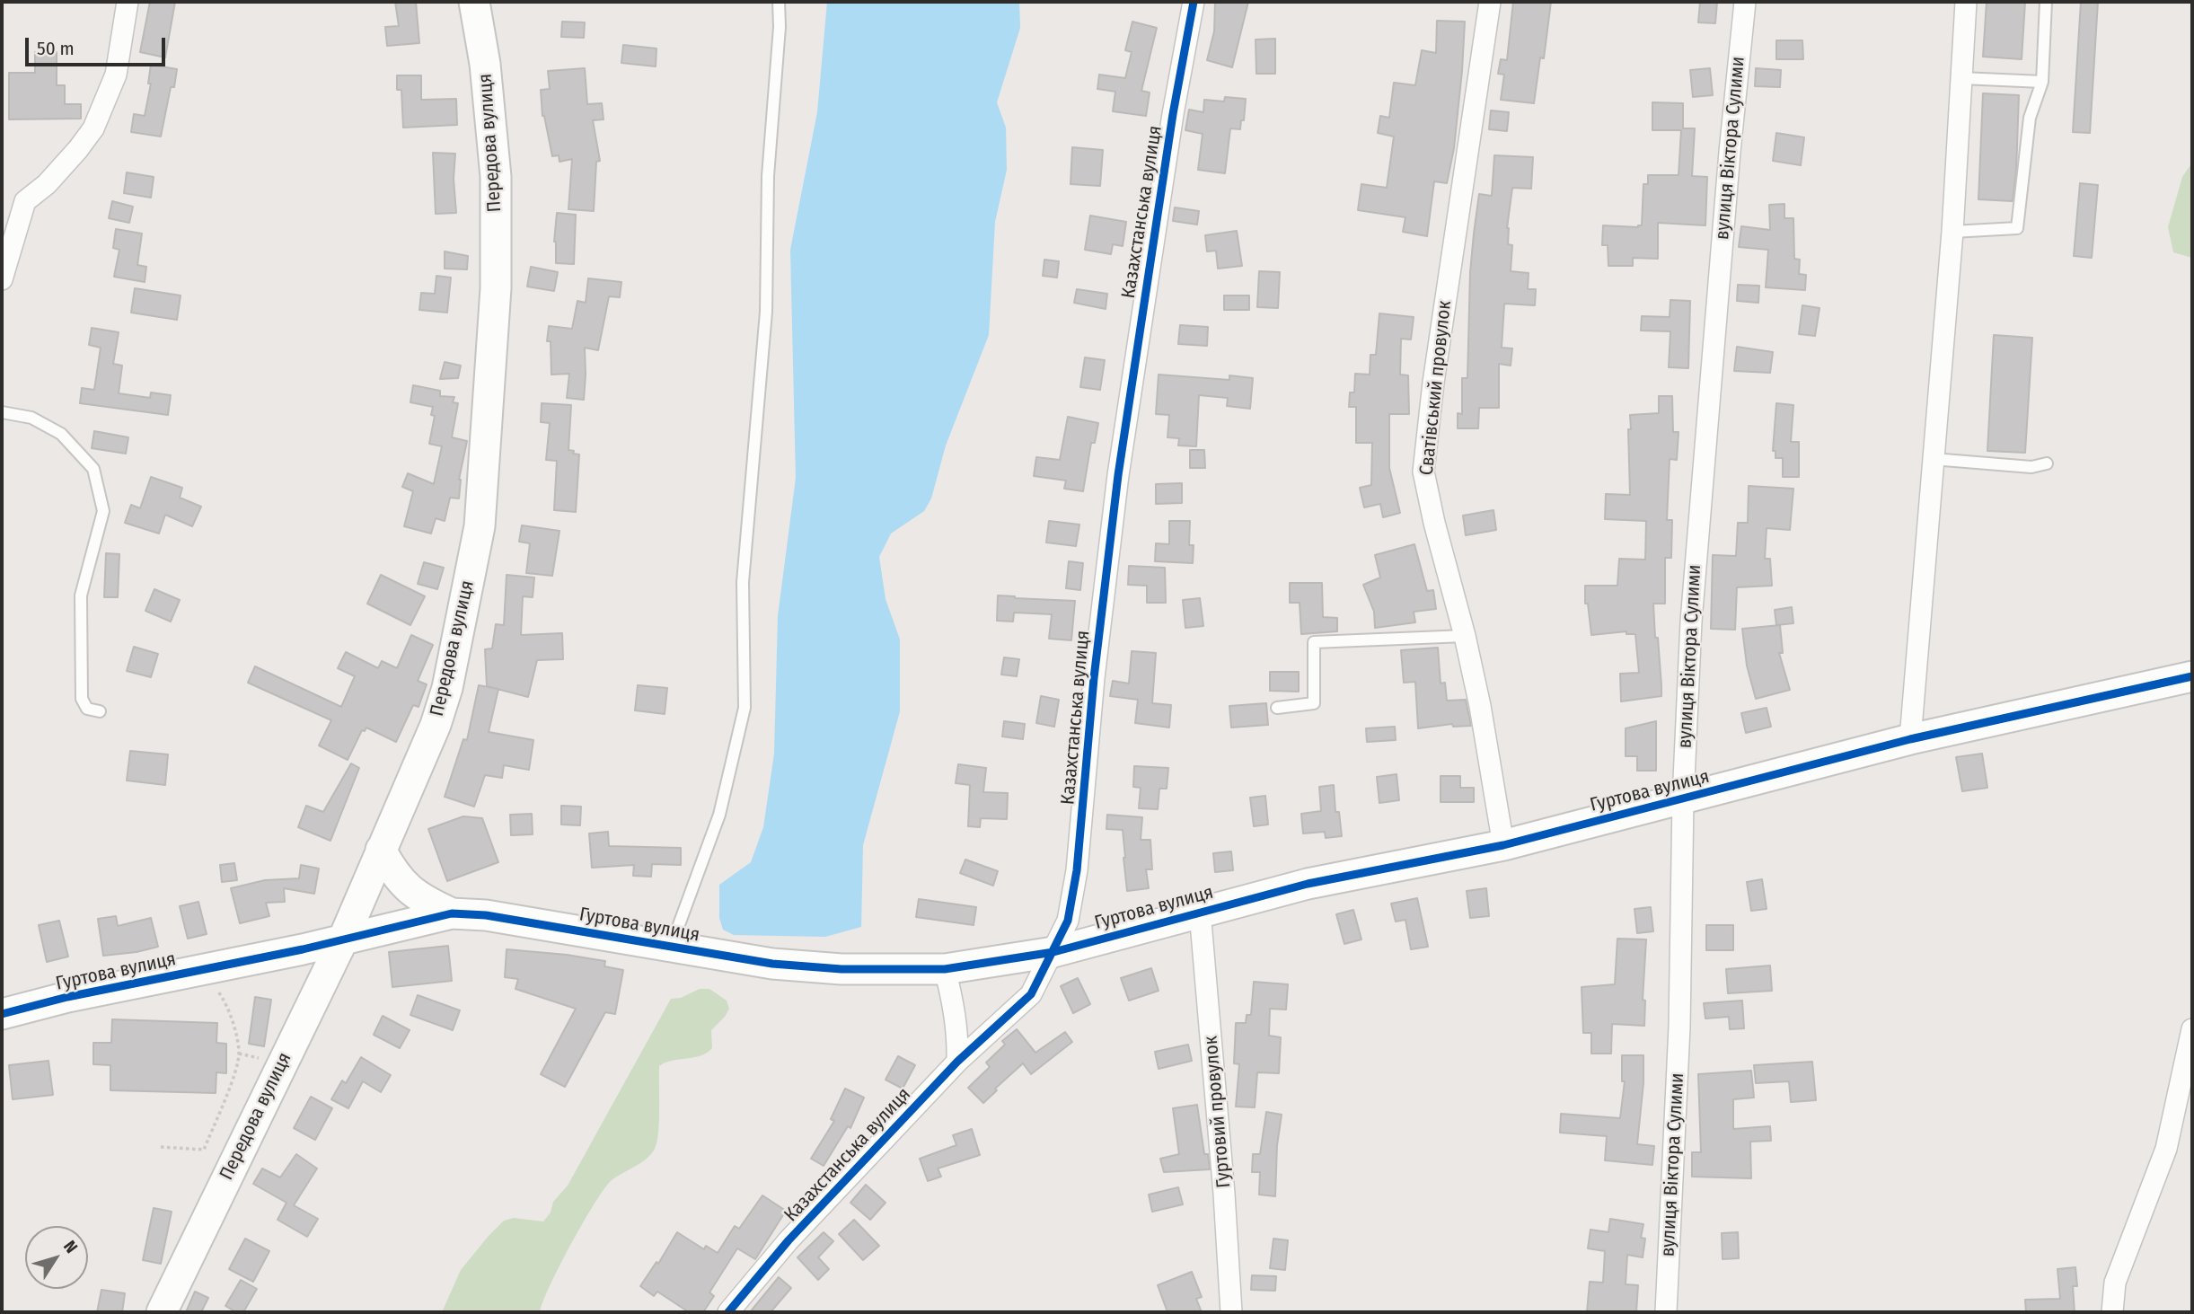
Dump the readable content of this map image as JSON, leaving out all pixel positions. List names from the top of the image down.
{
  "streets": {
    "street": [
      "Передова вулиця",
      "вулиця Віктора Сулими",
      "Казахстанська вулиця",
      "Сватівський провулок",
      "Гуртова вулиця",
      "Гуртовий провулок"
    ]
  },
  "crossings": [
    ["Передова вулиця", "Гуртова вулиця"],
    ["вулиця Віктора Сулими", "Гуртова вулиця"],
    ["Казахстанська вулиця", "Гуртова вулиця"],
    ["Сватівський провулок", "Гуртова вулиця"],
    ["Гуртова вулиця", "Гуртовий провулок"]
  ],
  "scale_bar": "50 m",
  "north": "top right"
}
